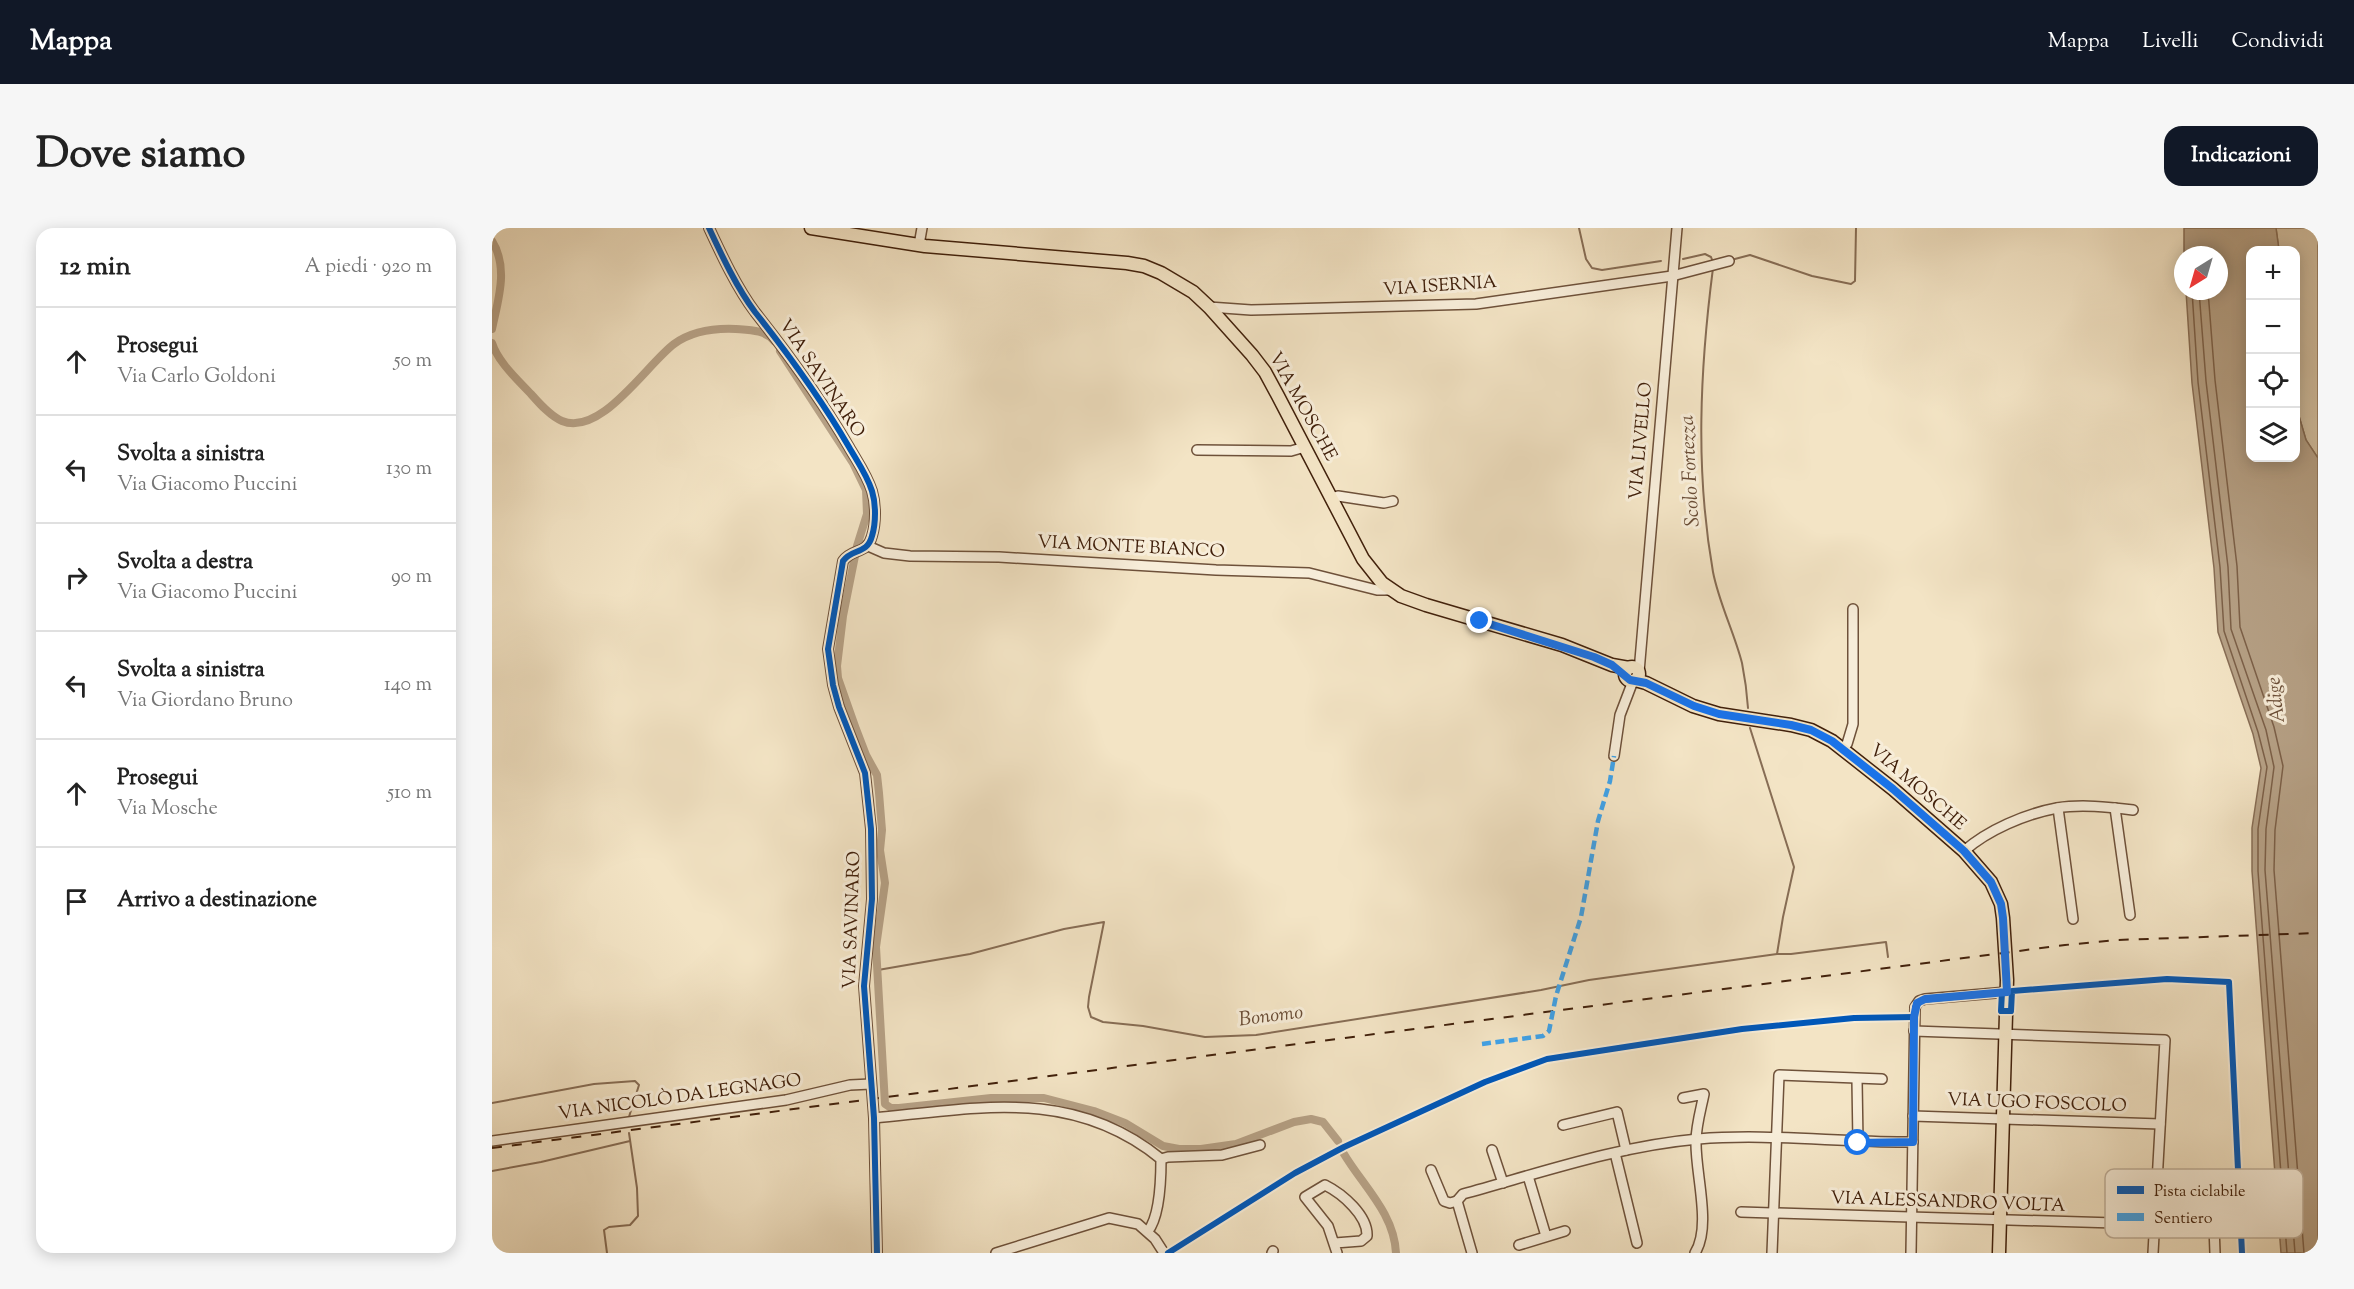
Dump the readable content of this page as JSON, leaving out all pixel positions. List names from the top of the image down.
{
  "streets": {
    "main road": ["VIA MOSCHE"],
    "street": [
      "VIA ISERNIA",
      "VIA SAVINARO",
      "VIA LIVELLO",
      "VIA MONTE BIANCO",
      "VIA NICOLÒ DA LEGNAGO",
      "VIA UGO FOSCOLO",
      "VIA ALESSANDRO VOLTA"
    ]
  },
  "crossings": [
    ["VIA ISERNIA", "VIA MOSCHE"],
    ["VIA ISERNIA", "VIA LIVELLO"],
    ["VIA SAVINARO", "VIA MONTE BIANCO"],
    ["VIA SAVINARO", "VIA NICOLÒ DA LEGNAGO"],
    ["VIA MOSCHE", "VIA LIVELLO"],
    ["VIA MOSCHE", "VIA MONTE BIANCO"],
    ["VIA MOSCHE", "VIA UGO FOSCOLO"],
    ["VIA MOSCHE", "VIA ALESSANDRO VOLTA"]
  ],
  "water": ["Scolo Fortezza", "Adige", "Bonomo"],
  "legend": ["Pista ciclabile", "Sentiero"],
  "north": "bottom left",
  "page": {
    "header": "Mappa",
    "nav": ["Mappa", "Livelli", "Condividi"],
    "title": "Dove siamo",
    "buttons": "Indicazioni",
    "heading": ["12 min", "A piedi · 920 m"],
    "map_buttons": ["+", "−"],
    "list": [
      ["Prosegui", "Via Carlo Goldoni", "50 m"],
      ["Svolta a sinistra", "Via Giacomo Puccini", "130 m"],
      ["Svolta a destra", "Via Giacomo Puccini", "90 m"],
      ["Svolta a sinistra", "Via Giordano Bruno", "140 m"],
      ["Prosegui", "Via Mosche", "510 m"],
      "Arrivo a destinazione"
    ]
  }
}
